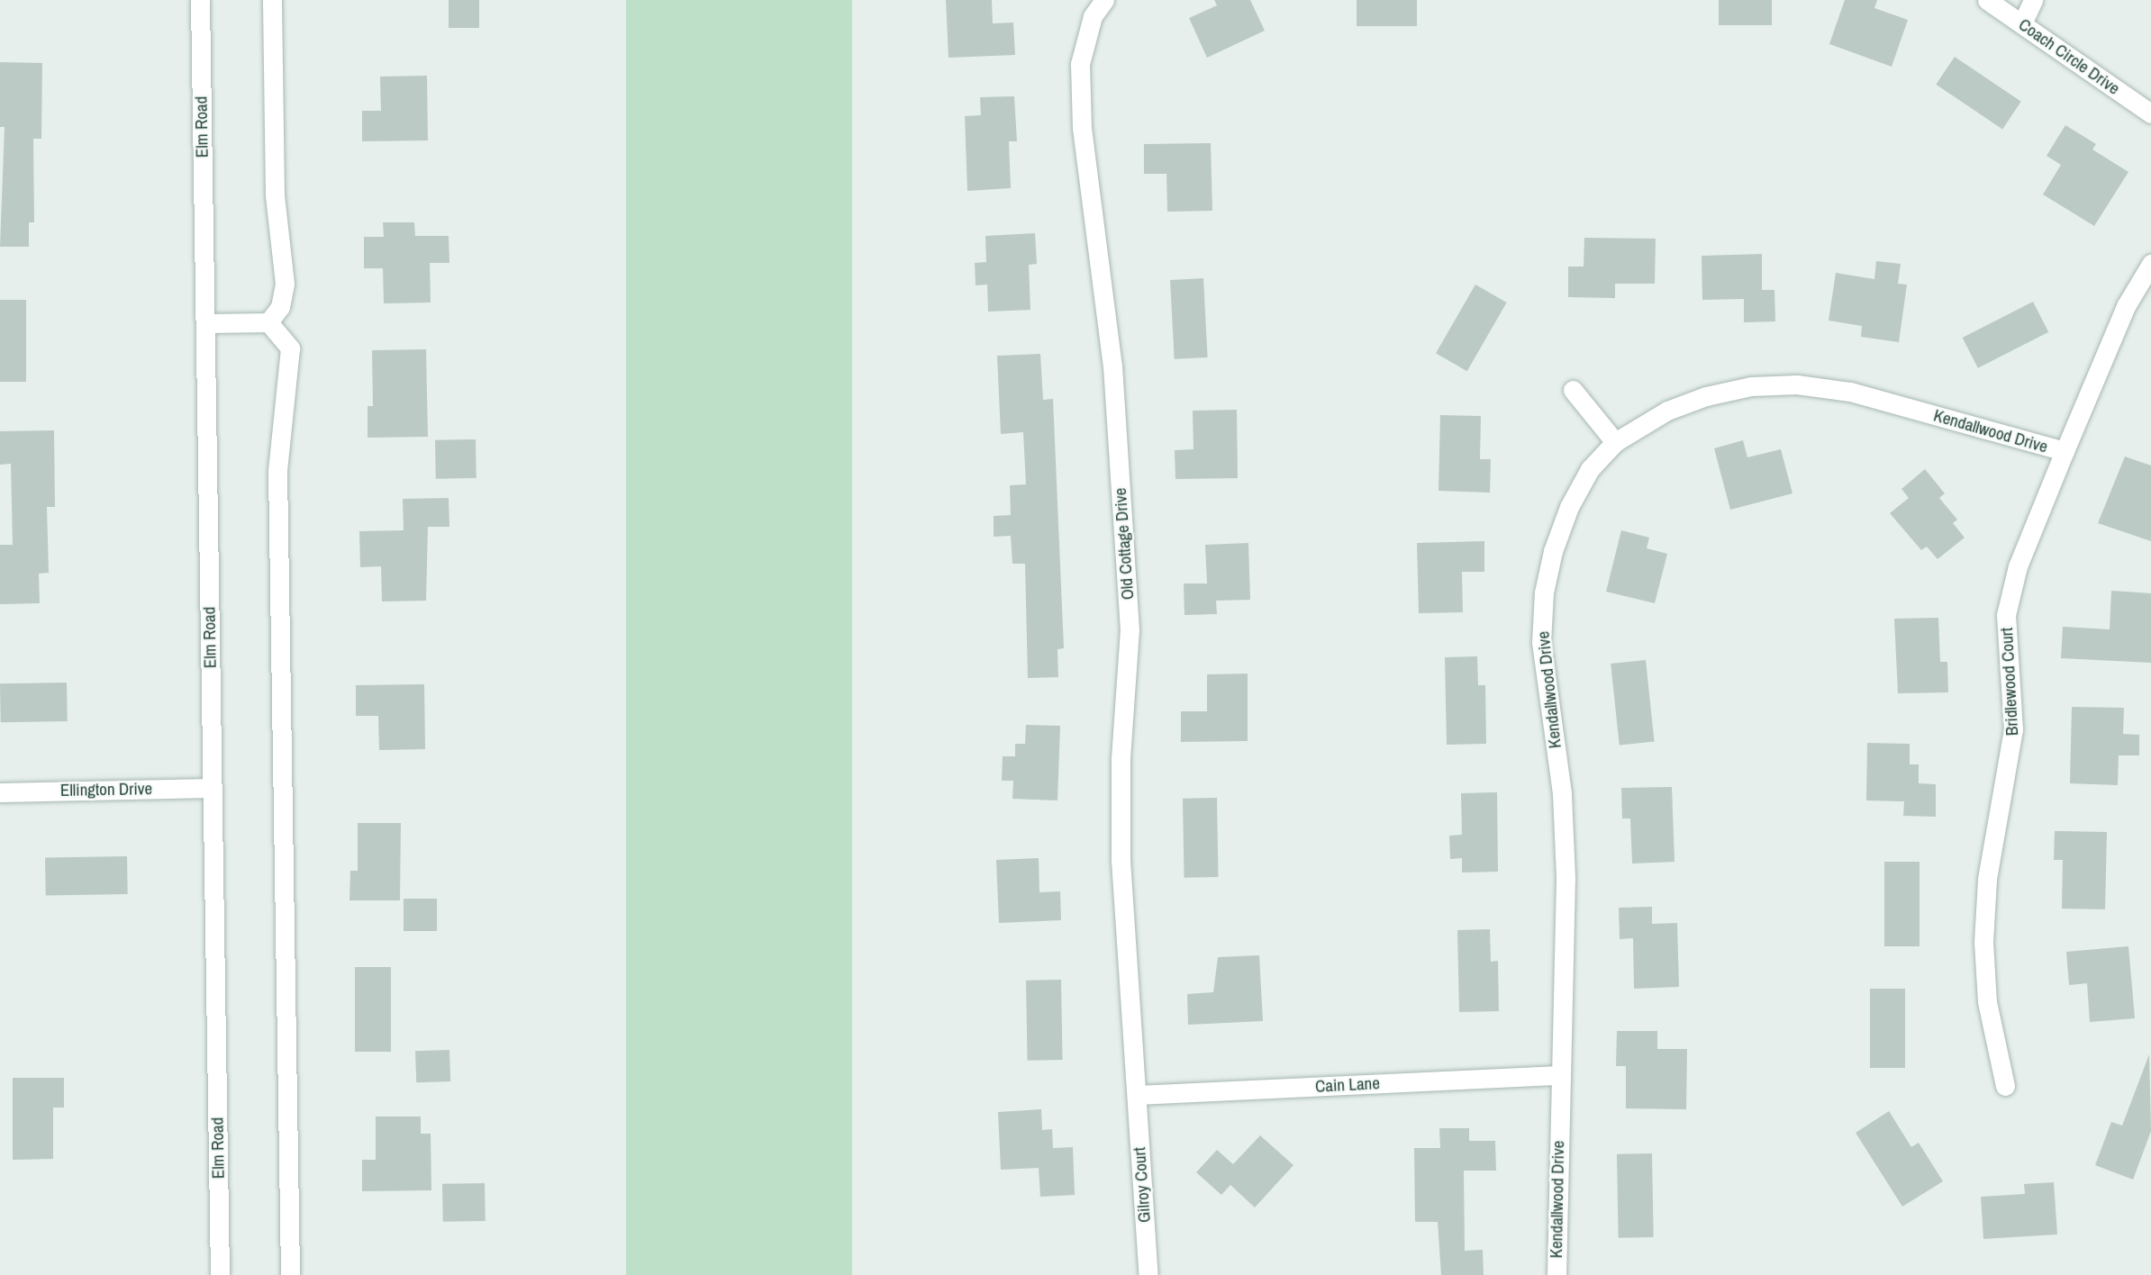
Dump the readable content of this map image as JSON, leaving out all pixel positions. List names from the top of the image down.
{
  "streets": {
    "street": [
      "Coach Circle Drive",
      "Elm Road",
      "Kendallwood Drive",
      "Old Cottage Drive",
      "Bridlewood Court",
      "Ellington Drive",
      "Cain Lane",
      "Gilroy Court"
    ]
  },
  "crossings": [
    ["Elm Road", "Ellington Drive"],
    ["Kendallwood Drive", "Bridlewood Court"],
    ["Kendallwood Drive", "Cain Lane"],
    ["Old Cottage Drive", "Cain Lane"],
    ["Old Cottage Drive", "Gilroy Court"],
    ["Cain Lane", "Gilroy Court"]
  ]
}
